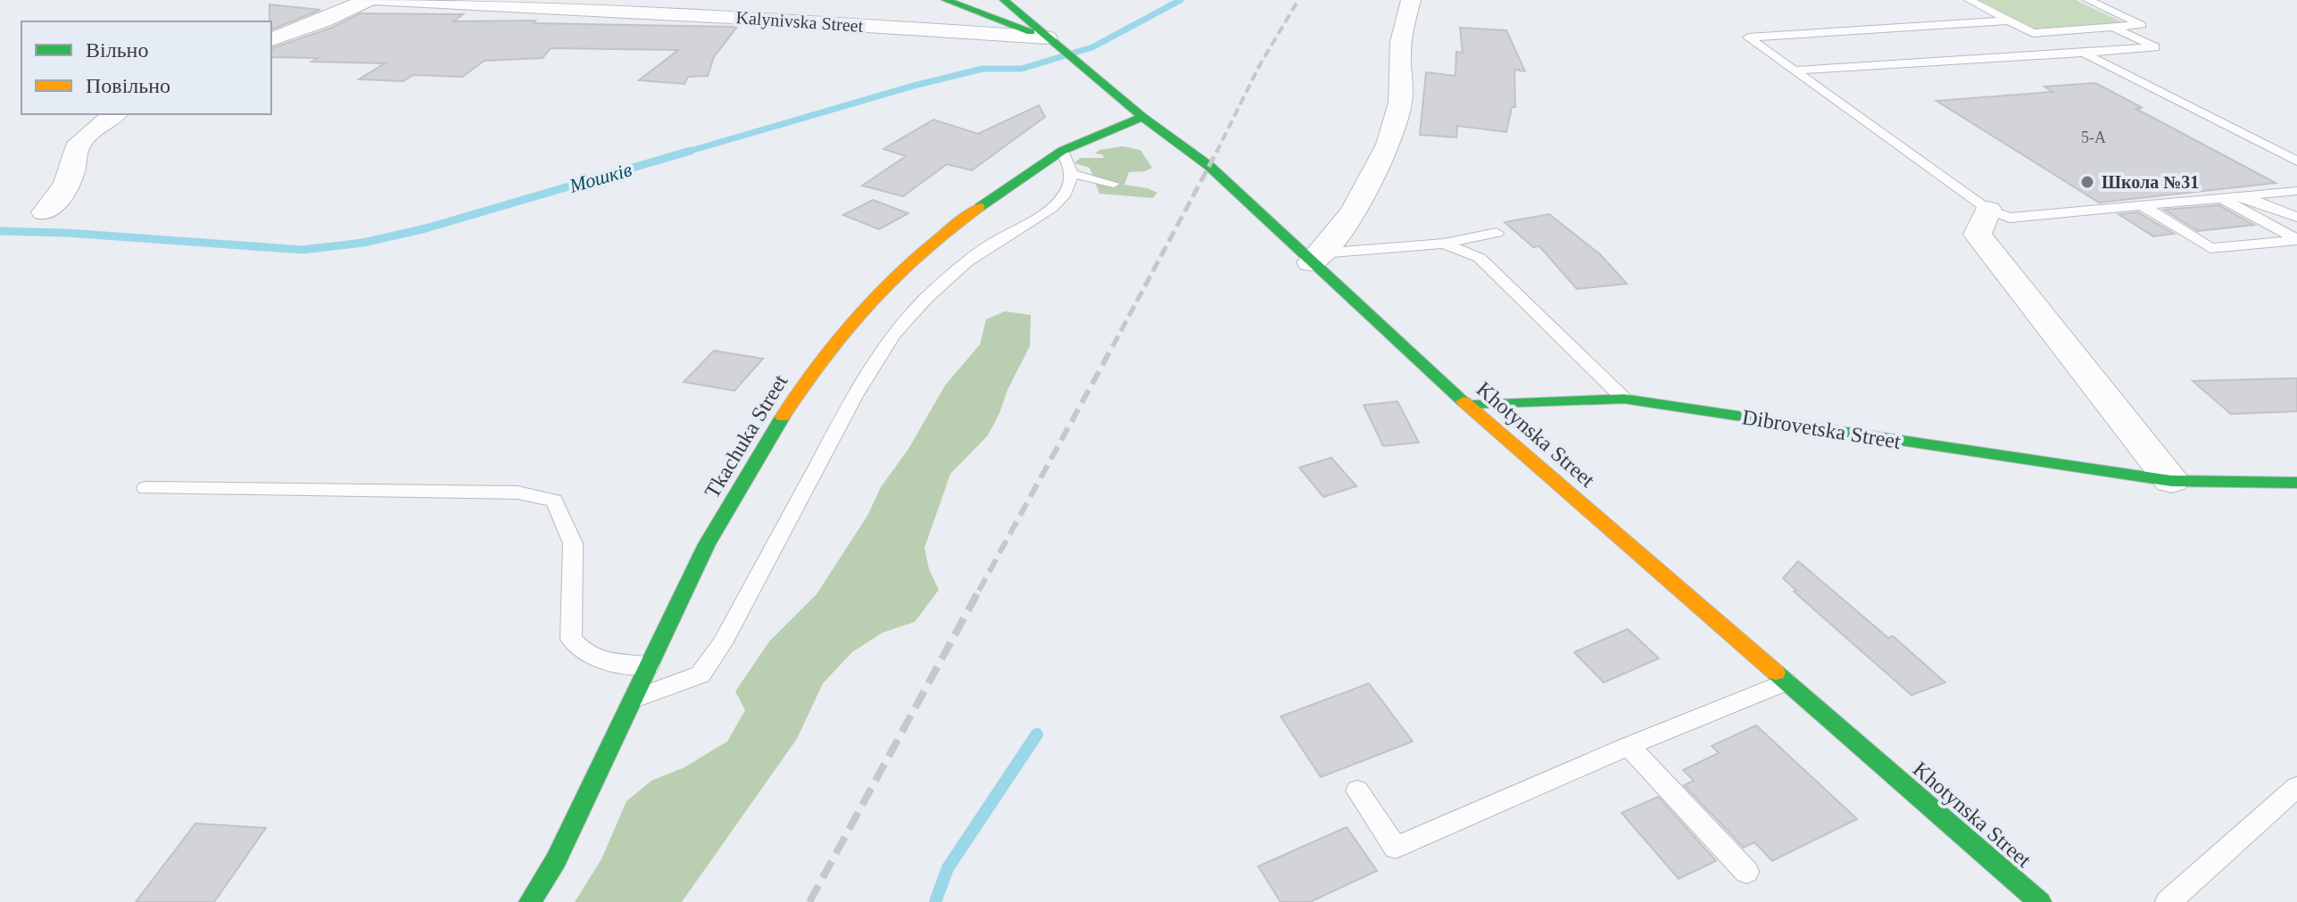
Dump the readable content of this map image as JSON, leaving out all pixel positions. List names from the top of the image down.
{
  "streets": {
    "main road": ["Dibrovetska Street", "Khotynska Street", "Tkachuka Street"],
    "street": ["Kalynivska Street"]
  },
  "crossings": [
    ["Kalynivska Street", "Khotynska Street"],
    ["Dibrovetska Street", "Khotynska Street"],
    ["Khotynska Street", "Tkachuka Street"]
  ],
  "water": ["Мошків"],
  "places": ["Школа №31"],
  "house_numbers": ["5-А"],
  "legend": ["Вільно", "Повільно"]
}
